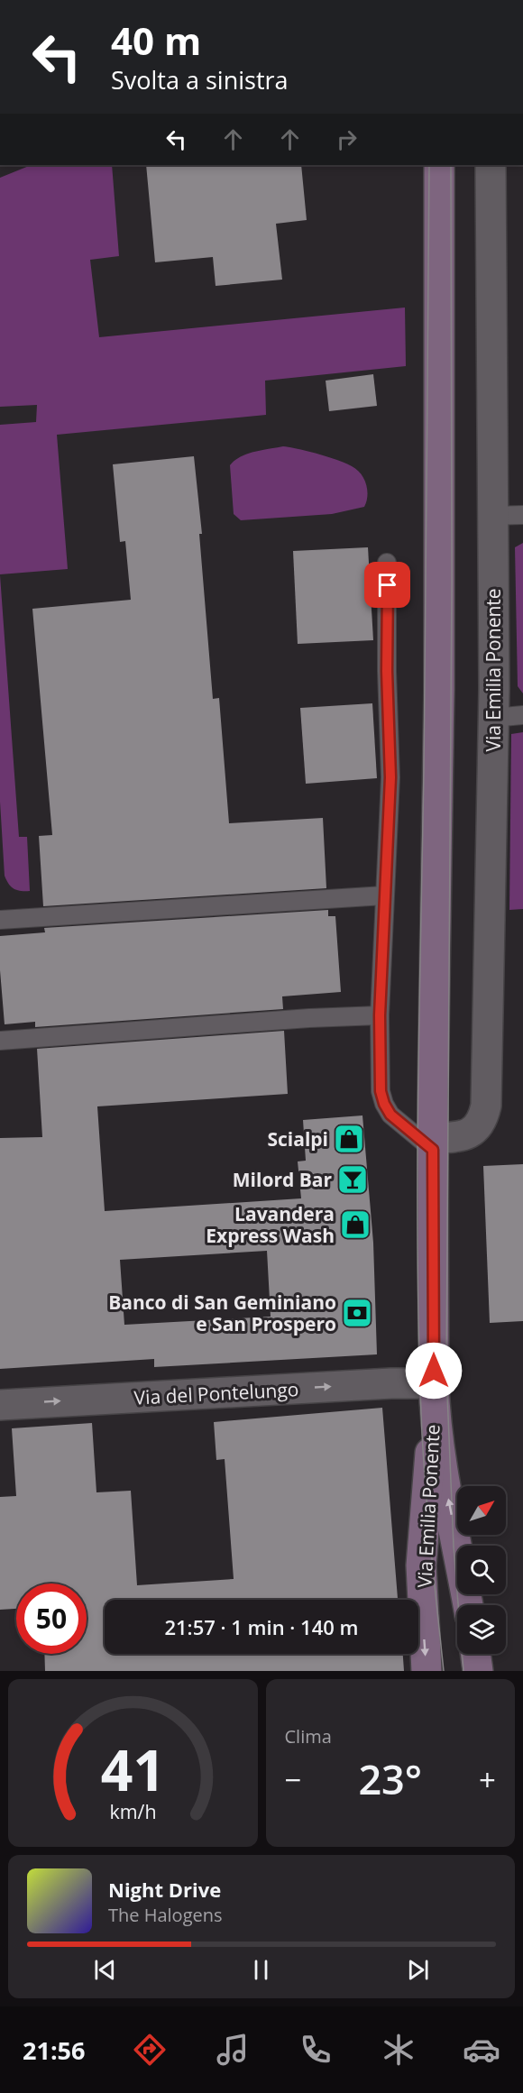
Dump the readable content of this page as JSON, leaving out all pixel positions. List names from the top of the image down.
{
  "streets": {
    "main road": ["Via Emilia Ponente"],
    "street": ["Via del Pontelungo"]
  },
  "crossings": [
    ["Via Emilia Ponente", "Via del Pontelungo"]
  ],
  "one_way": ["Via del Pontelungo"],
  "places": {
    "shop": ["Scialpi", "Lavandera Express Wash"],
    "bar": ["Milord Bar"],
    "bank": ["Banco di San Geminiano e San Prospero"]
  },
  "north": "top right",
  "page": {
    "turn": ["40 m", "Svolta a sinistra"],
    "limit": "50",
    "trip": "21:57 · 1 min · 140 m",
    "tile": "Clima",
    "heat": ["−", "23°", "+"],
    "song": ["Night Drive", "The Halogens"],
    "tabs": "21:56",
    "gauge": ["41", "km/h"]
  }
}
